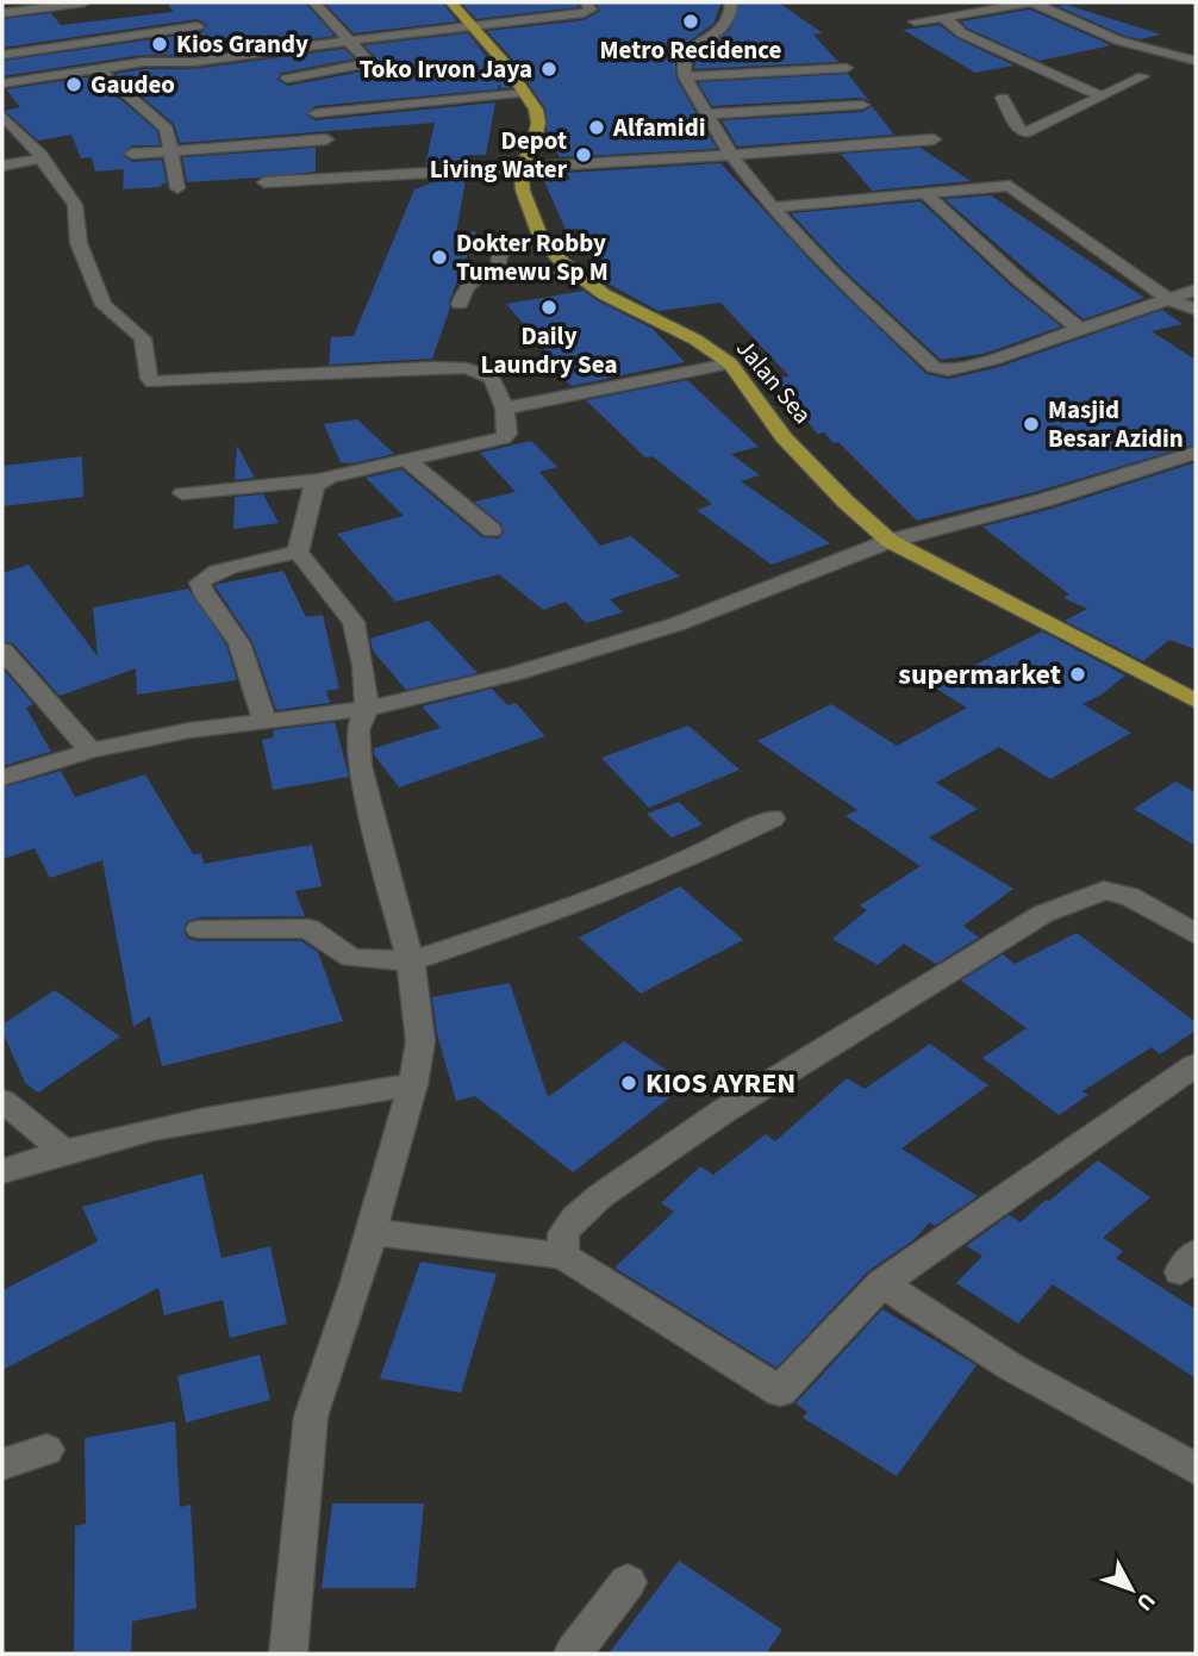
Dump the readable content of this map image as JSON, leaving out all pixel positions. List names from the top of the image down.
{
  "streets": {
    "main road": ["Jalan Sea"]
  },
  "places": [
    "Metro Recidence",
    "Kios Grandy",
    "Toko Irvon Jaya",
    "Gaudeo",
    "Alfamidi",
    "Depot Living Water",
    "Dokter Robby Tumewu Sp M",
    "Daily Laundry Sea",
    "Masjid Besar Azidin",
    "supermarket",
    "KIOS AYREN"
  ],
  "north": "bottom right"
}
